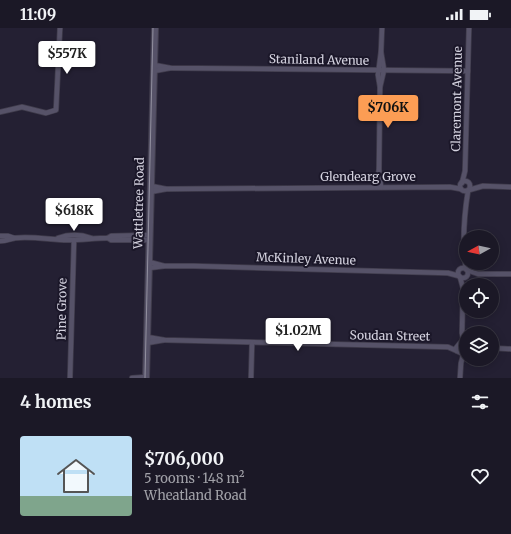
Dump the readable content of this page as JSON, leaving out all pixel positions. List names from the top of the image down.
{
  "streets": {
    "main road": ["Wattletree Road"],
    "street": [
      "Staniland Avenue",
      "Claremont Avenue",
      "Glendearg Grove",
      "McKinley Avenue",
      "Pine Grove",
      "Soudan Street"
    ]
  },
  "crossings": [
    ["Staniland Avenue", "Claremont Avenue"],
    ["Staniland Avenue", "Wattletree Road"],
    ["Claremont Avenue", "Glendearg Grove"],
    ["Glendearg Grove", "Wattletree Road"],
    ["Wattletree Road", "McKinley Avenue"],
    ["Wattletree Road", "Soudan Street"]
  ],
  "north": "left",
  "page": {
    "status": "11:09",
    "price": [
      "$557K",
      "$706K",
      "$618K",
      "$1.02M"
    ],
    "heading": "4 homes",
    "list": [
      {
        "name": "$706,000",
        "note": "5 rooms · 148 m² · Wheatland Road"
      }
    ]
  }
}
